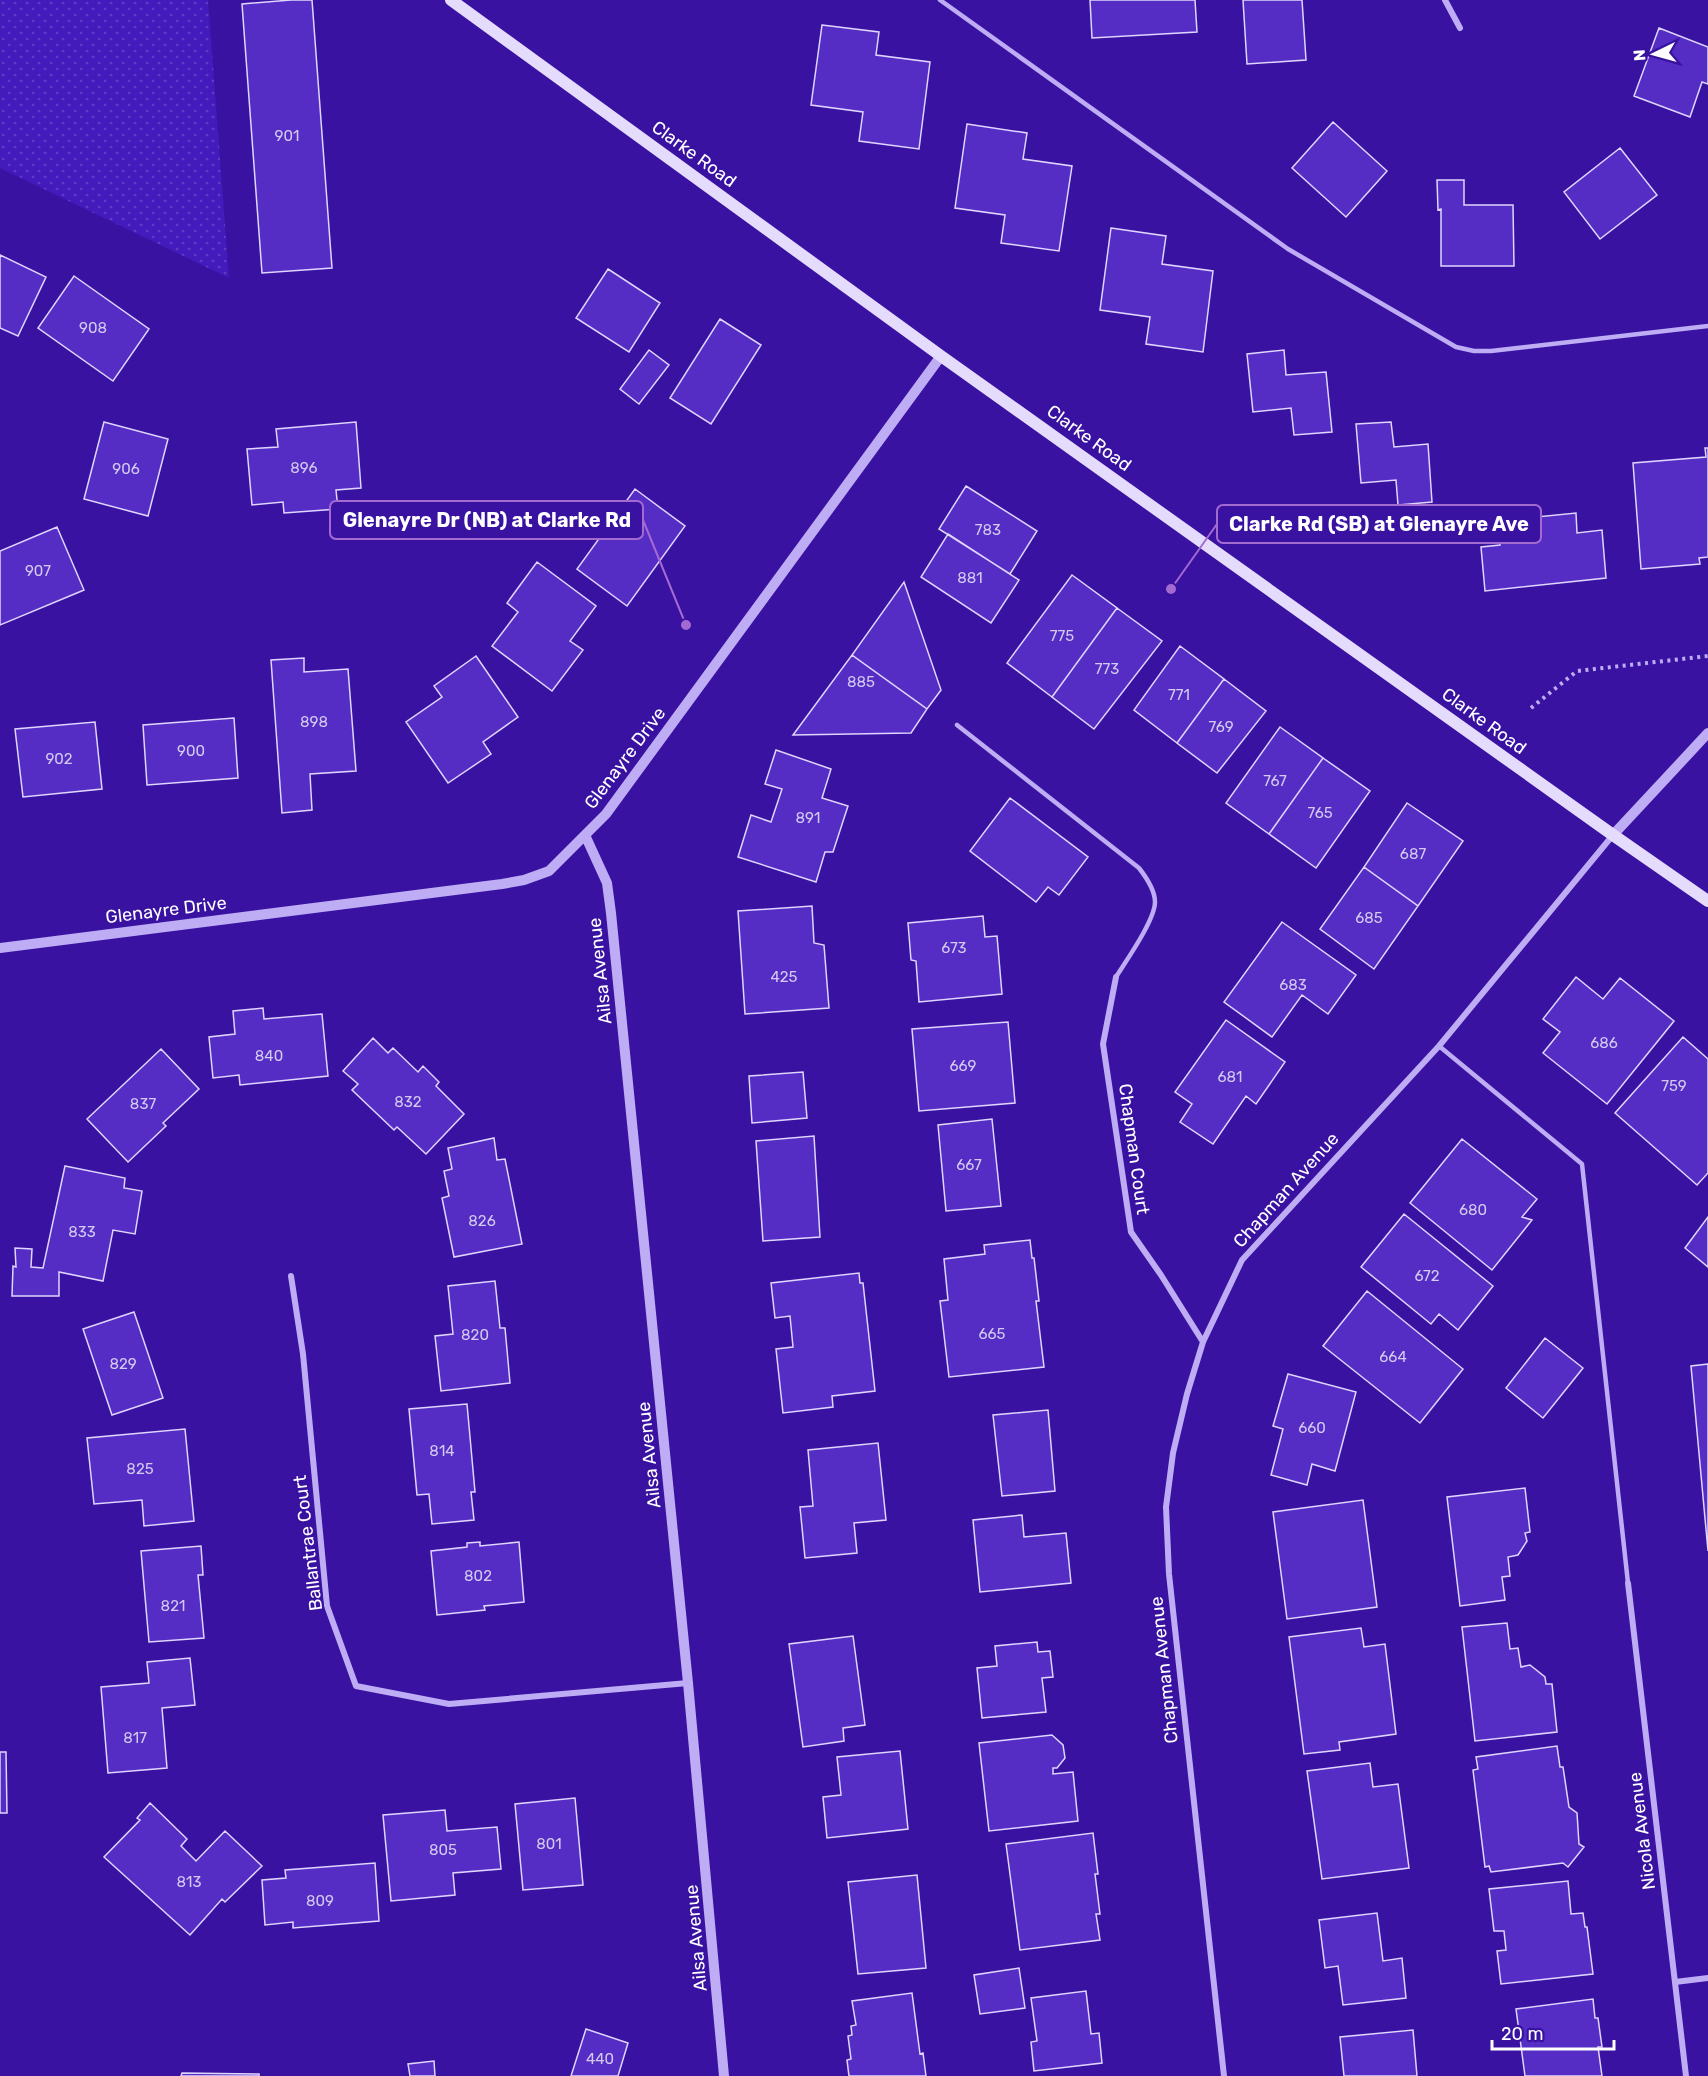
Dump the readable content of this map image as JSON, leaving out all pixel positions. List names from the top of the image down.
{
  "streets": {
    "main road": ["Clarke Road"],
    "street": [
      "Glenayre Drive",
      "Ailsa Avenue",
      "Chapman Court",
      "Chapman Avenue",
      "Ballantrae Court",
      "Nicola Avenue"
    ]
  },
  "crossings": [
    ["Clarke Road", "Glenayre Drive"],
    ["Clarke Road", "Chapman Avenue"],
    ["Glenayre Drive", "Ailsa Avenue"],
    ["Ailsa Avenue", "Ballantrae Court"],
    ["Chapman Court", "Chapman Avenue"]
  ],
  "places": ["Clarke Rd (SB) at Glenayre Ave", "Glenayre Dr (NB) at Clarke Rd"],
  "house_numbers": [
    "901",
    "908",
    "896",
    "906",
    "783",
    "907",
    "881",
    "775",
    "773",
    "885",
    "771",
    "898",
    "769",
    "900",
    "902",
    "767",
    "765",
    "891",
    "687",
    "685",
    "673",
    "425",
    "683",
    "686",
    "840",
    "669",
    "681",
    "759",
    "832",
    "837",
    "667",
    "680",
    "826",
    "833",
    "672",
    "665",
    "820",
    "664",
    "829",
    "660",
    "814",
    "825",
    "802",
    "821",
    "817",
    "801",
    "805",
    "813",
    "809",
    "440"
  ],
  "scale_bar": "20 m",
  "north": "left"
}
